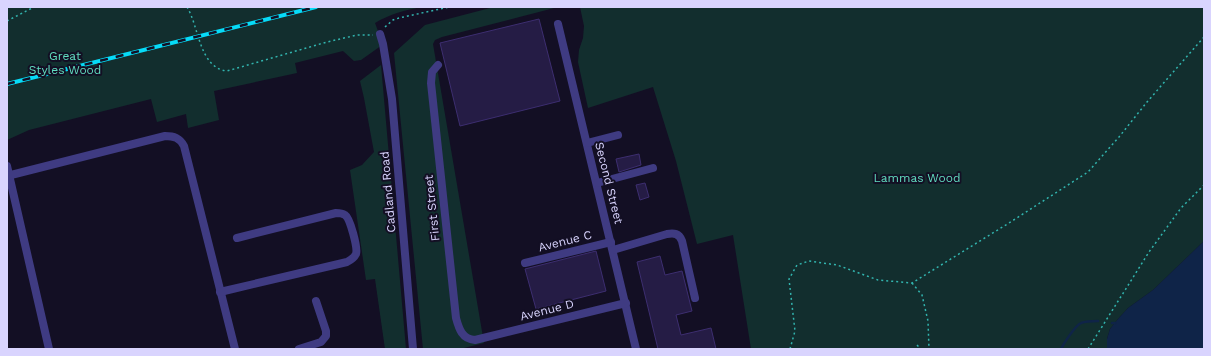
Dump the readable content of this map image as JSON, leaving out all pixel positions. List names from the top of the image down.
{
  "streets": {
    "street": [
      "Second Street",
      "Cadland Road",
      "First Street",
      "Avenue C",
      "Avenue D"
    ]
  },
  "crossings": [
    ["Second Street", "Avenue C"],
    ["Second Street", "Avenue D"],
    ["First Street", "Avenue D"]
  ],
  "parks": ["Great Styles Wood", "Lammas Wood"]
}
